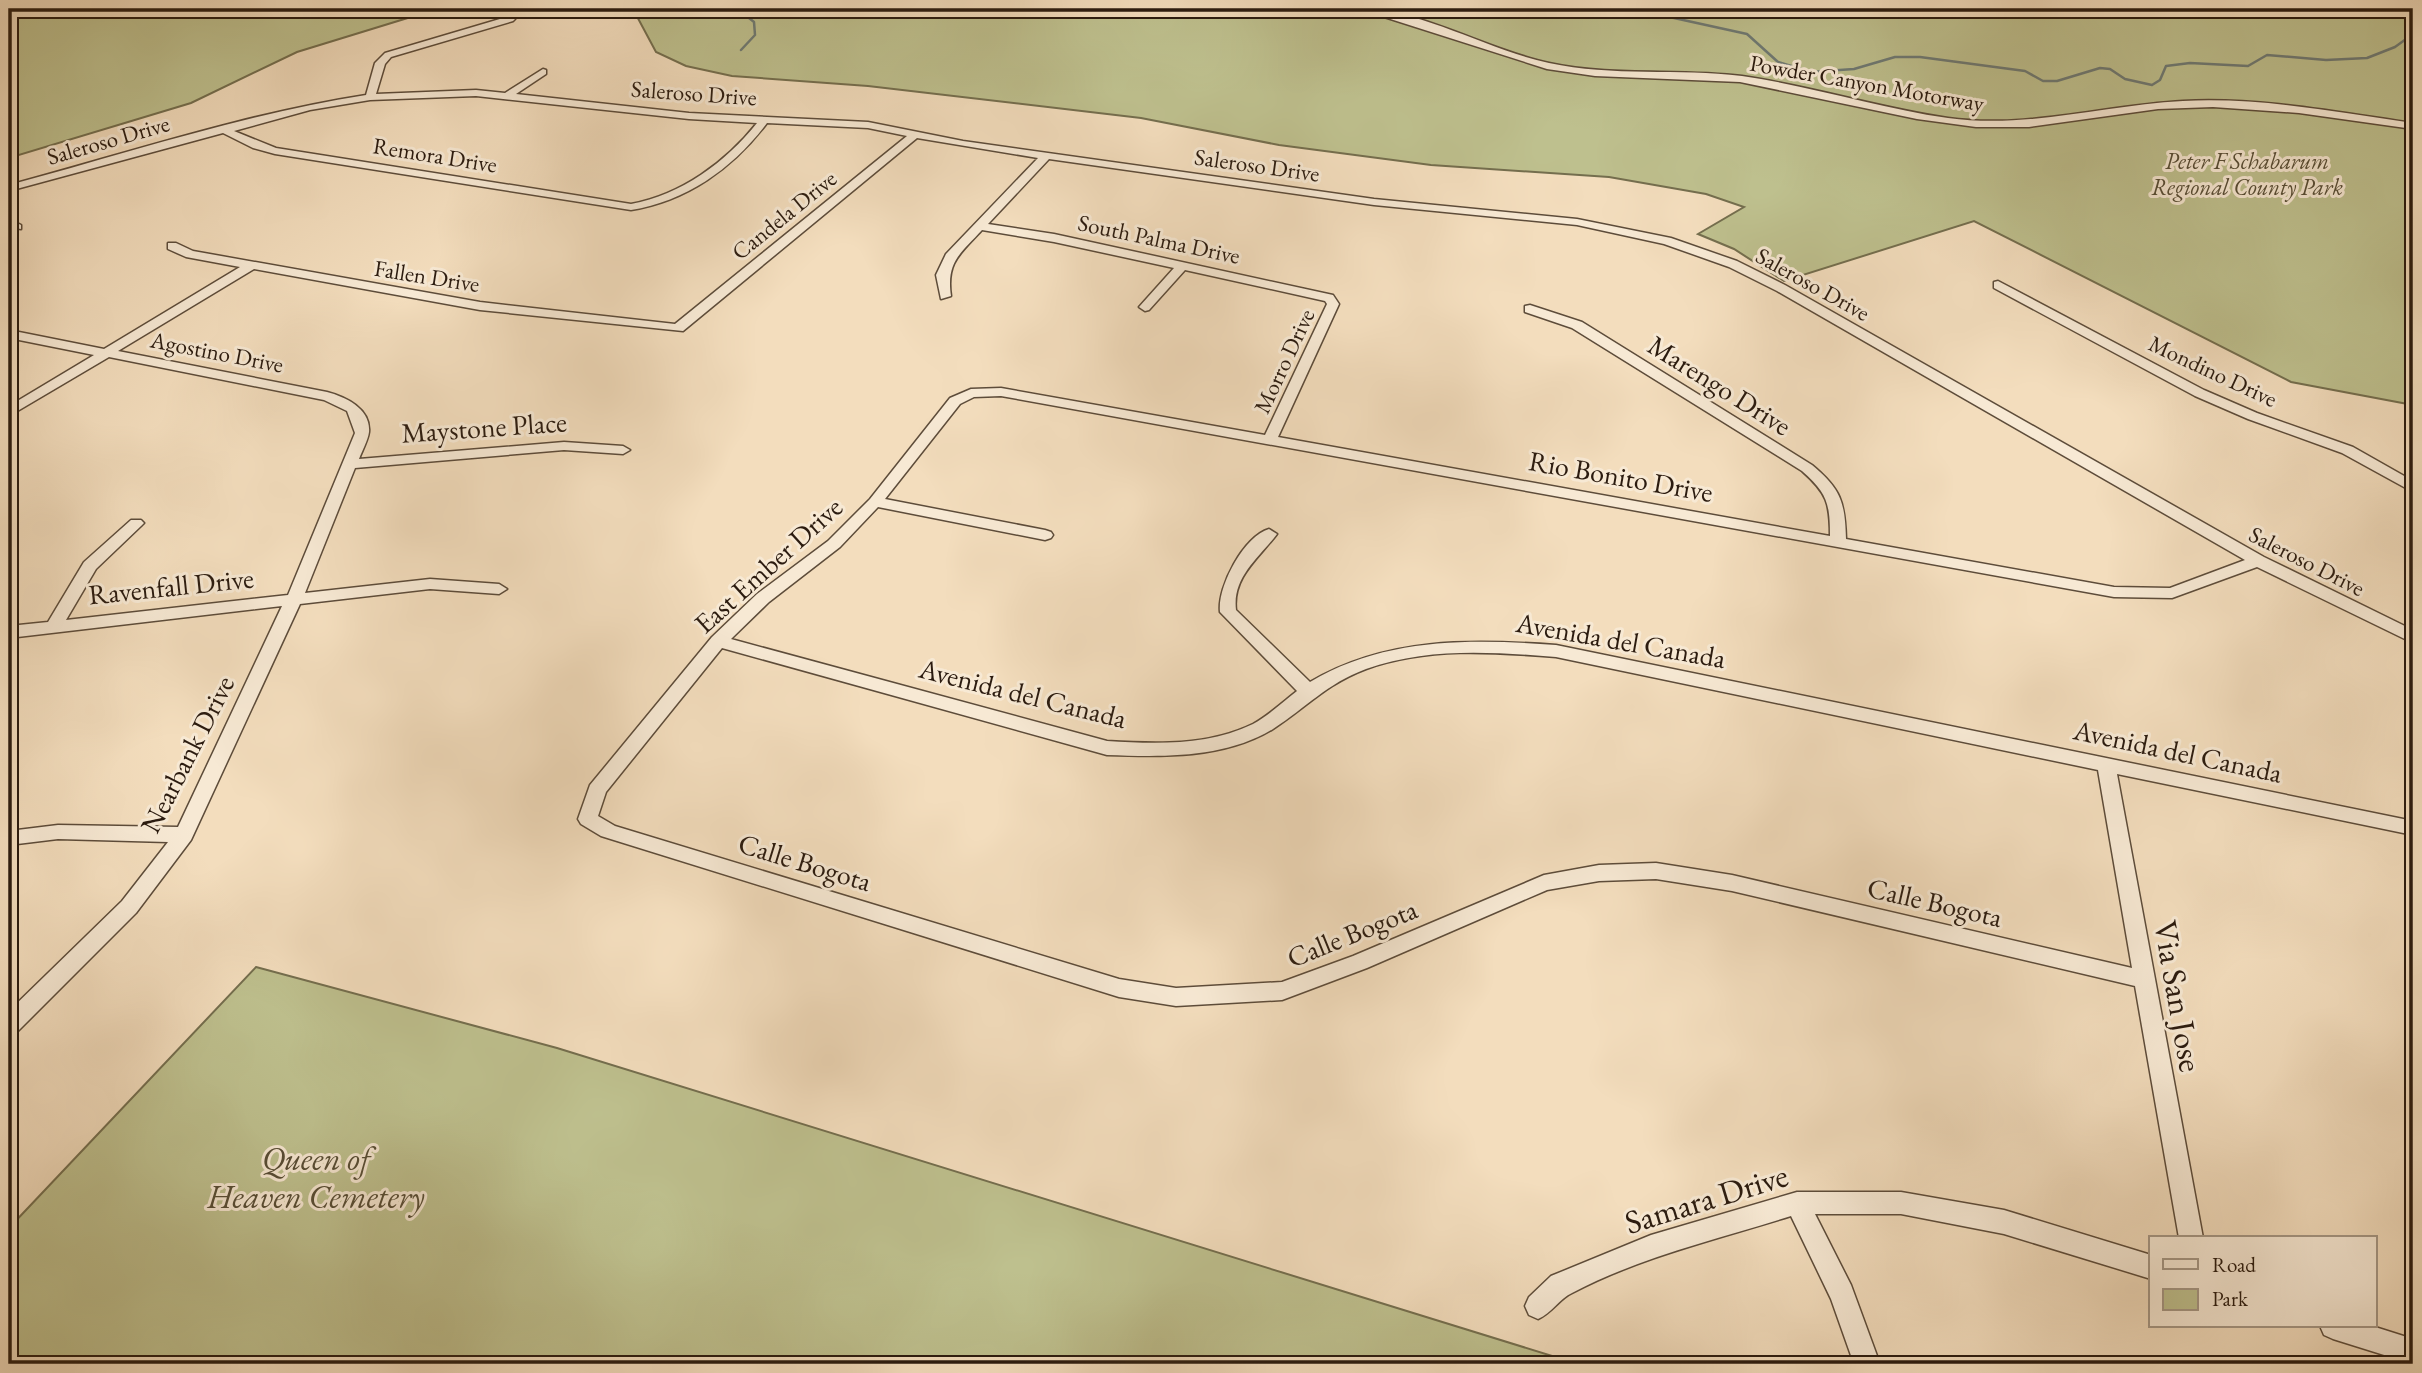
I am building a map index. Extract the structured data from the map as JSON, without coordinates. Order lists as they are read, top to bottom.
{
  "streets": {
    "street": [
      "Powder Canyon Motorway",
      "Saleroso Drive",
      "Remora Drive",
      "Candela Drive",
      "South Palma Drive",
      "Fallen Drive",
      "Agostino Drive",
      "Morro Drive",
      "Mondino Drive",
      "Marengo Drive",
      "Maystone Place",
      "Rio Bonito Drive",
      "East Ember Drive",
      "Ravenfall Drive",
      "Avenida del Canada",
      "Nearbank Drive",
      "Calle Bogota",
      "Via San Jose",
      "Samara Drive"
    ]
  },
  "crossings": [
    ["Saleroso Drive", "Remora Drive"],
    ["Saleroso Drive", "Candela Drive"],
    ["Saleroso Drive", "Rio Bonito Drive"],
    ["Candela Drive", "Fallen Drive"],
    ["South Palma Drive", "Morro Drive"],
    ["Agostino Drive", "Maystone Place"],
    ["Agostino Drive", "Nearbank Drive"],
    ["Morro Drive", "Rio Bonito Drive"],
    ["Marengo Drive", "Rio Bonito Drive"],
    ["Maystone Place", "Nearbank Drive"],
    ["Rio Bonito Drive", "East Ember Drive"],
    ["East Ember Drive", "Avenida del Canada"],
    ["East Ember Drive", "Calle Bogota"],
    ["Ravenfall Drive", "Nearbank Drive"],
    ["Avenida del Canada", "Via San Jose"],
    ["Calle Bogota", "Via San Jose"]
  ],
  "parks": ["Peter F Schabarum Regional County Park", "Queen of Heaven Cemetery"],
  "legend": ["Road", "Park"]
}
